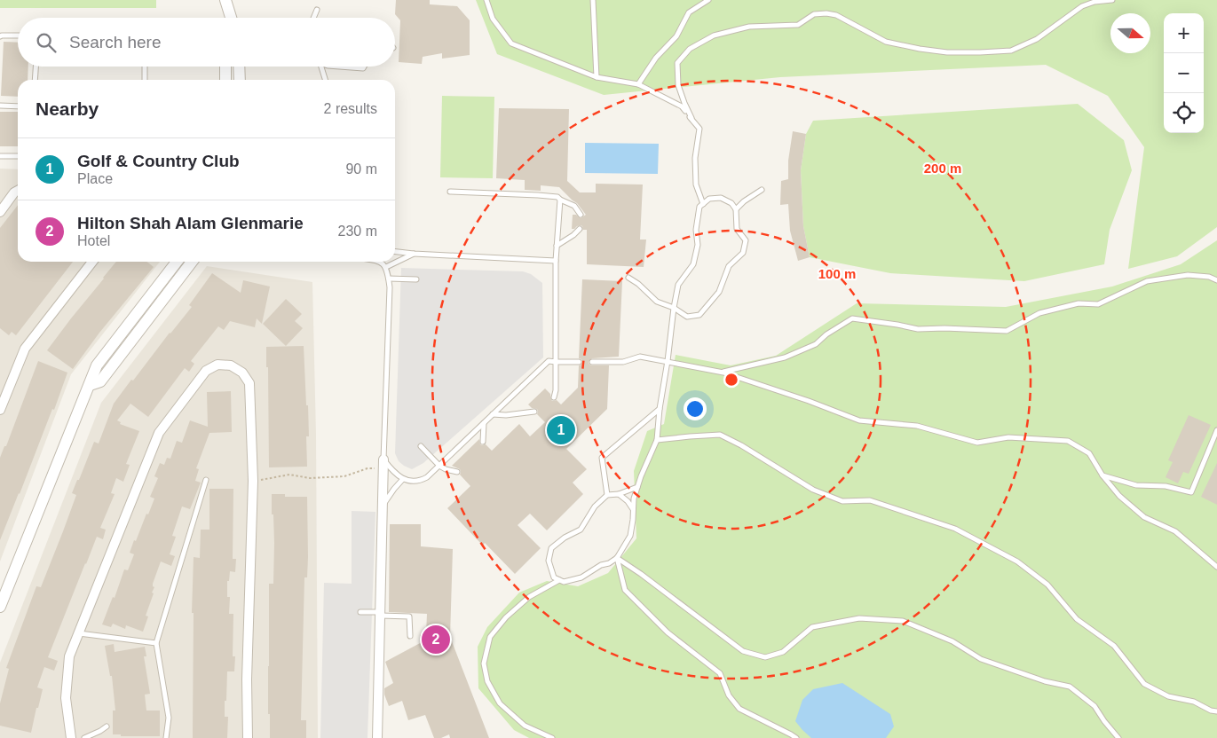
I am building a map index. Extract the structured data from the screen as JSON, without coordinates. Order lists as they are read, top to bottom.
{
  "north": "right",
  "page": {
    "map_buttons": ["+", "−"],
    "search": "Search here",
    "heading": ["Nearby", "2 results"],
    "list": [
      {
        "mark": "1",
        "name": "Golf & Country Club",
        "note": "Place",
        "value": "90 m"
      },
      {
        "mark": "2",
        "name": "Hilton Shah Alam Glenmarie",
        "note": "Hotel",
        "value": "230 m"
      }
    ],
    "pins": ["1", "2"]
  },
  "rings": ["200 m", "100 m"]
}
